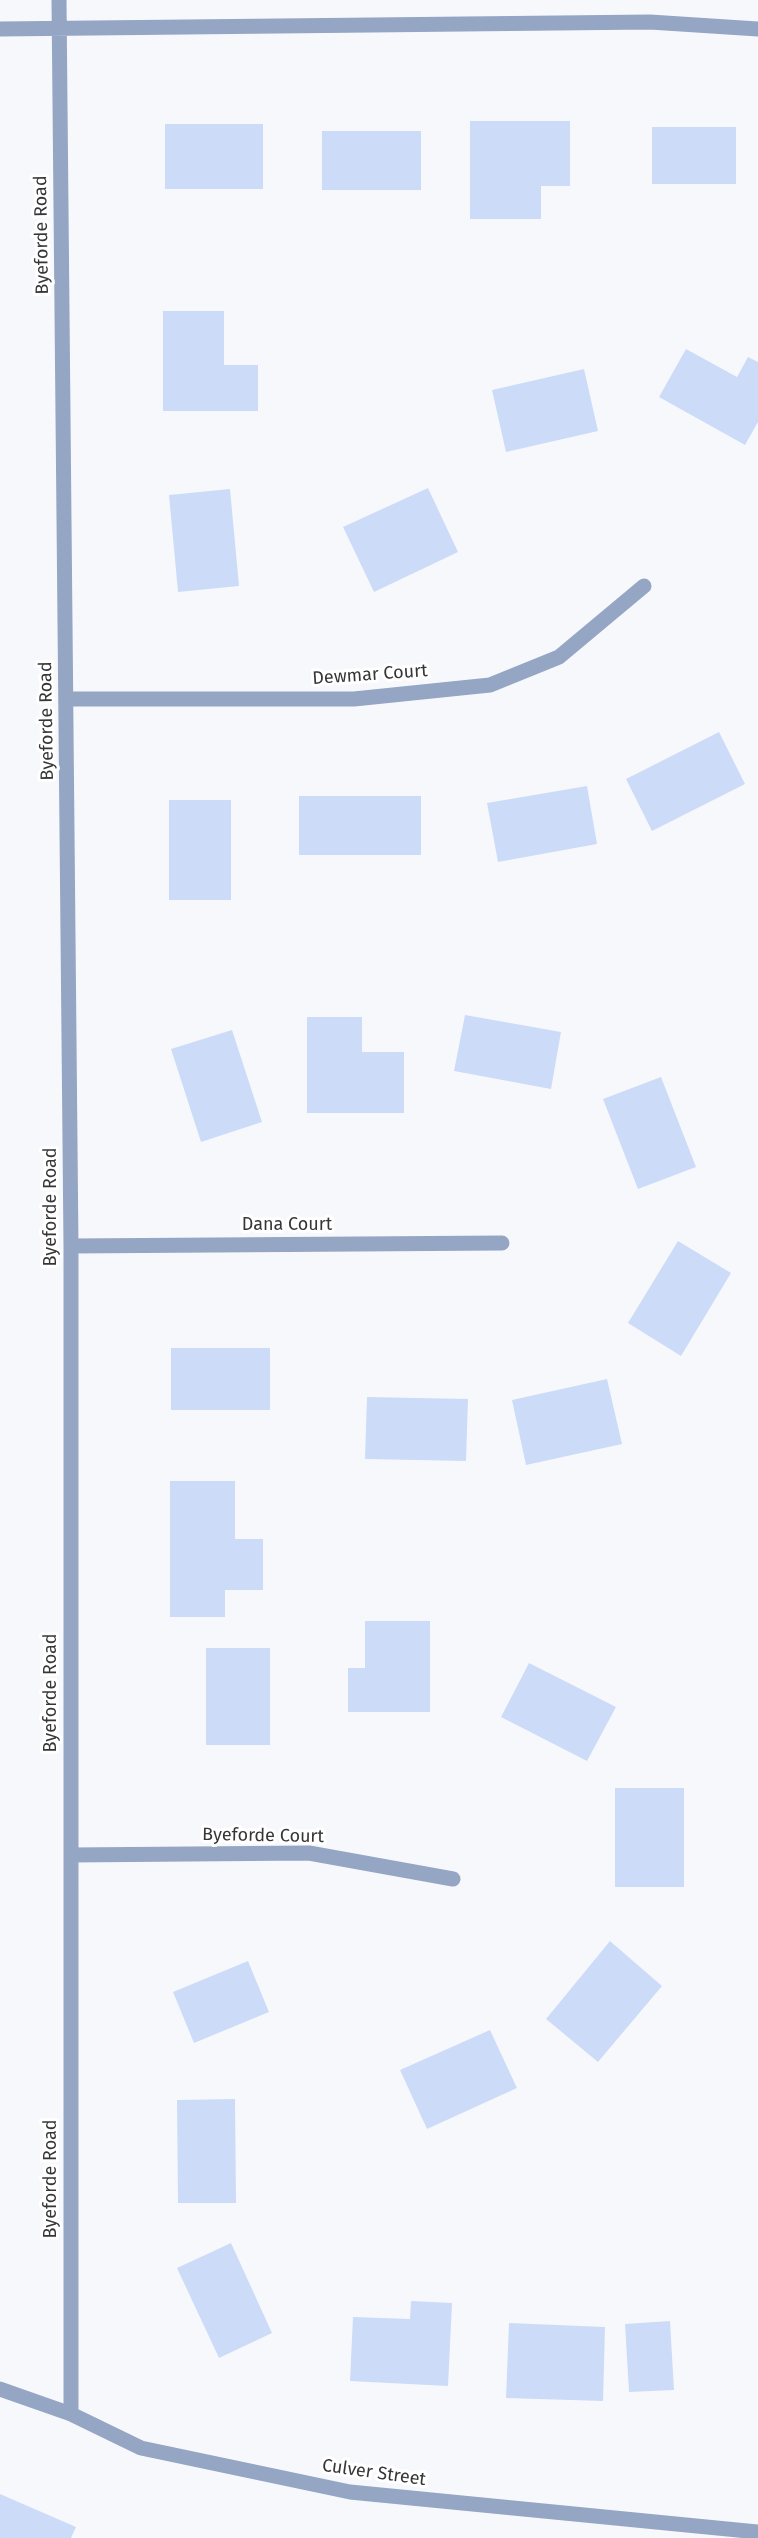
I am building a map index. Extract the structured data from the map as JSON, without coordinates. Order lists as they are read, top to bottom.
{
  "streets": {
    "street": [
      "Byeforde Road",
      "Dewmar Court",
      "Dana Court",
      "Byeforde Court",
      "Culver Street"
    ]
  },
  "crossings": [
    ["Byeforde Road", "Dewmar Court"],
    ["Byeforde Road", "Dana Court"],
    ["Byeforde Road", "Byeforde Court"],
    ["Byeforde Road", "Culver Street"]
  ]
}
